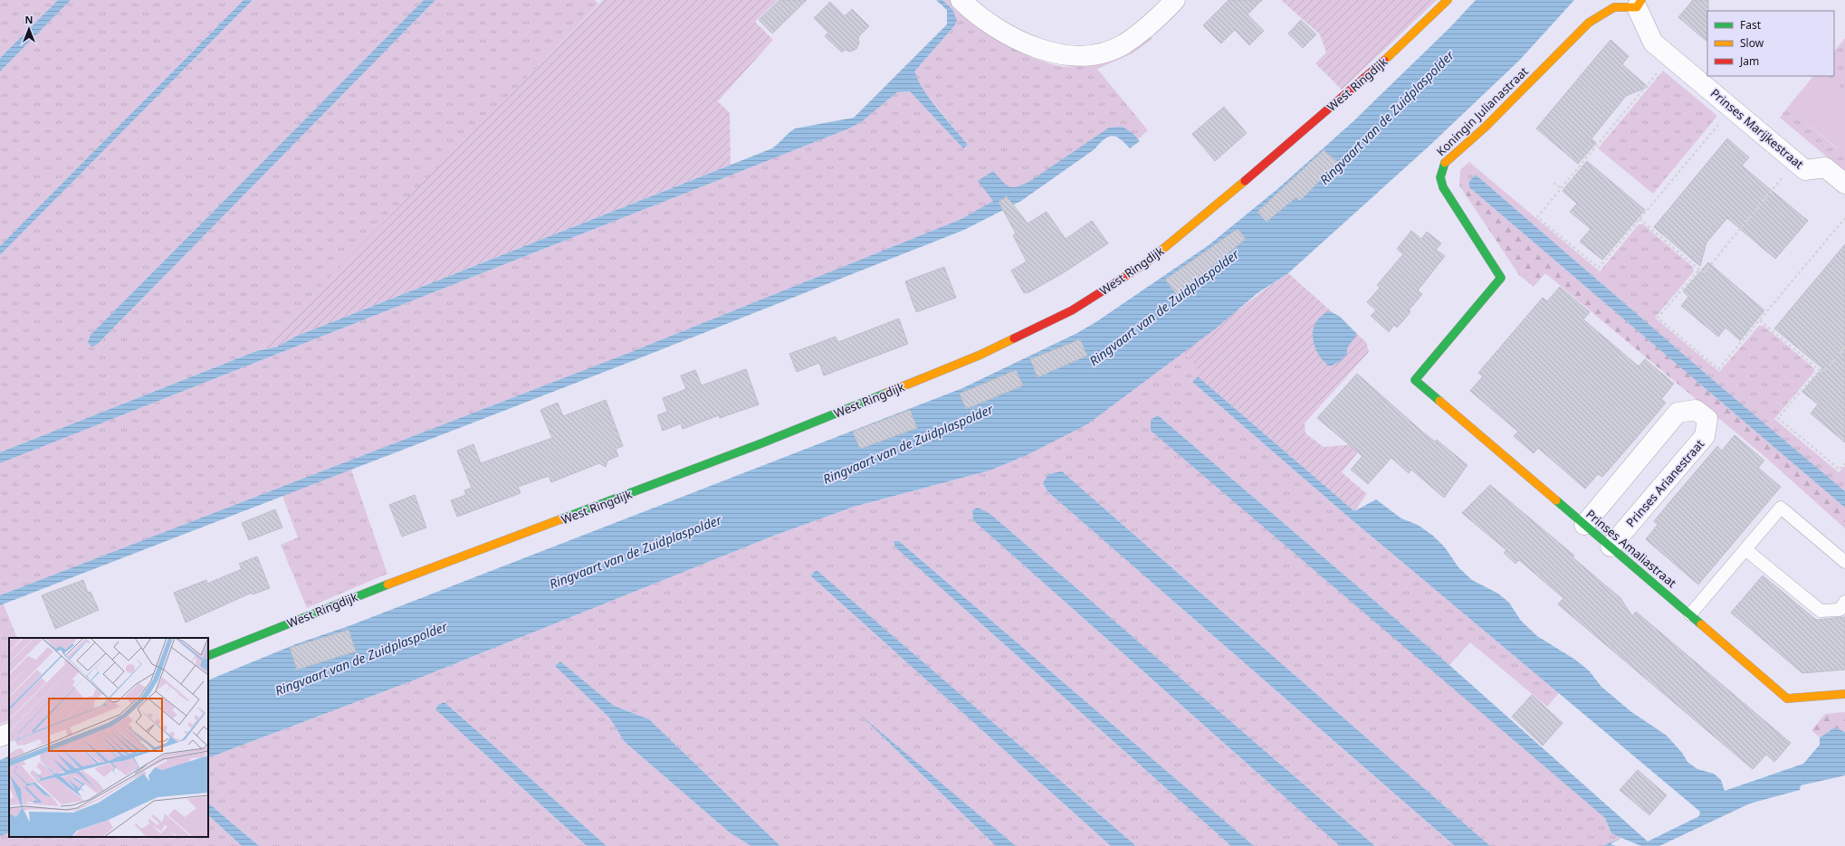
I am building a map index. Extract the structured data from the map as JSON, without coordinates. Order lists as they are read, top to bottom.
{
  "streets": {
    "street": [
      "West Ringdijk",
      "Koningin Julianastraat",
      "Prinses Marijkestraat",
      "Prinses Arianestraat",
      "Prinses Amaliastraat"
    ]
  },
  "crossings": [
    ["Koningin Julianastraat", "Prinses Marijkestraat"],
    ["Koningin Julianastraat", "Prinses Amaliastraat"],
    ["Prinses Arianestraat", "Prinses Amaliastraat"]
  ],
  "water": ["Ringvaart van de Zuidplaspolder"],
  "legend": ["Fast", "Slow", "Jam"],
  "north": "top"
}
